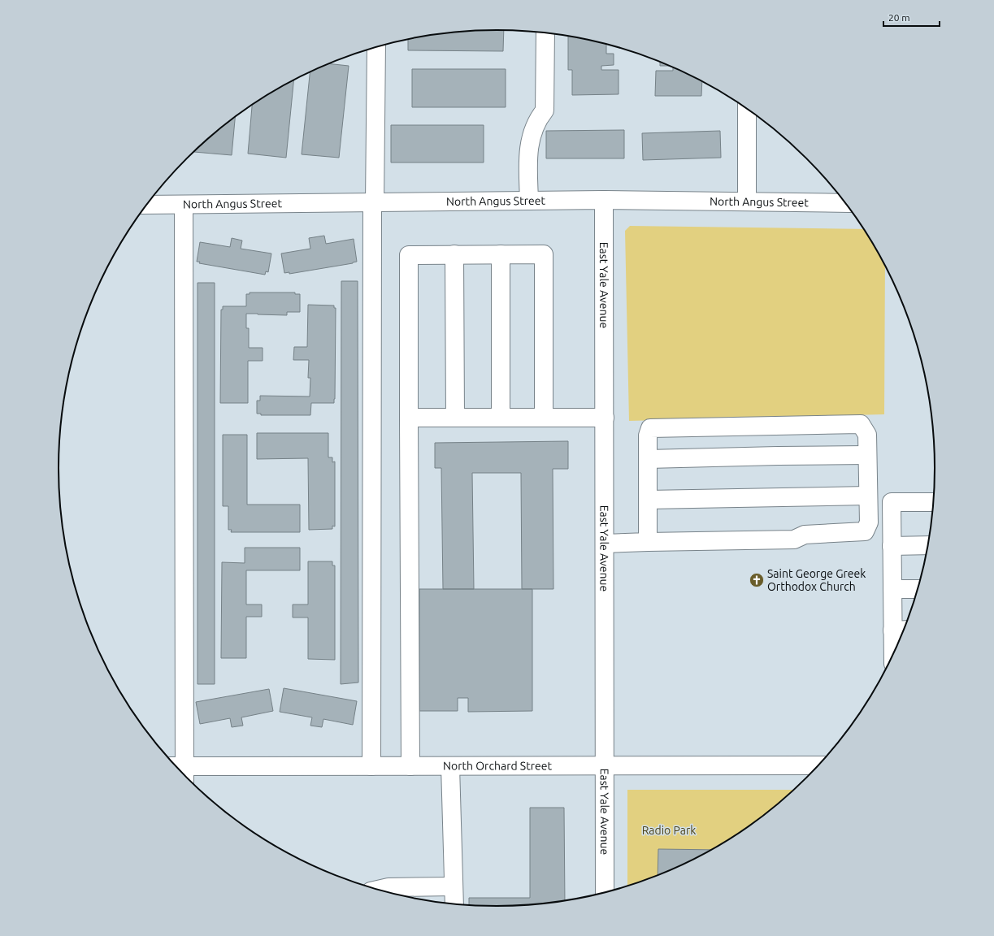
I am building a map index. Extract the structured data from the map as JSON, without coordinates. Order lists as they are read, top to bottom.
{
  "streets": {
    "street": ["North Angus Street", "East Yale Avenue", "North Orchard Street"]
  },
  "crossings": [
    ["North Angus Street", "East Yale Avenue"],
    ["East Yale Avenue", "North Orchard Street"]
  ],
  "parks": ["Radio Park"],
  "places": {
    "church": ["Saint George Greek Orthodox Church"]
  },
  "scale_bar": "20 m"
}
